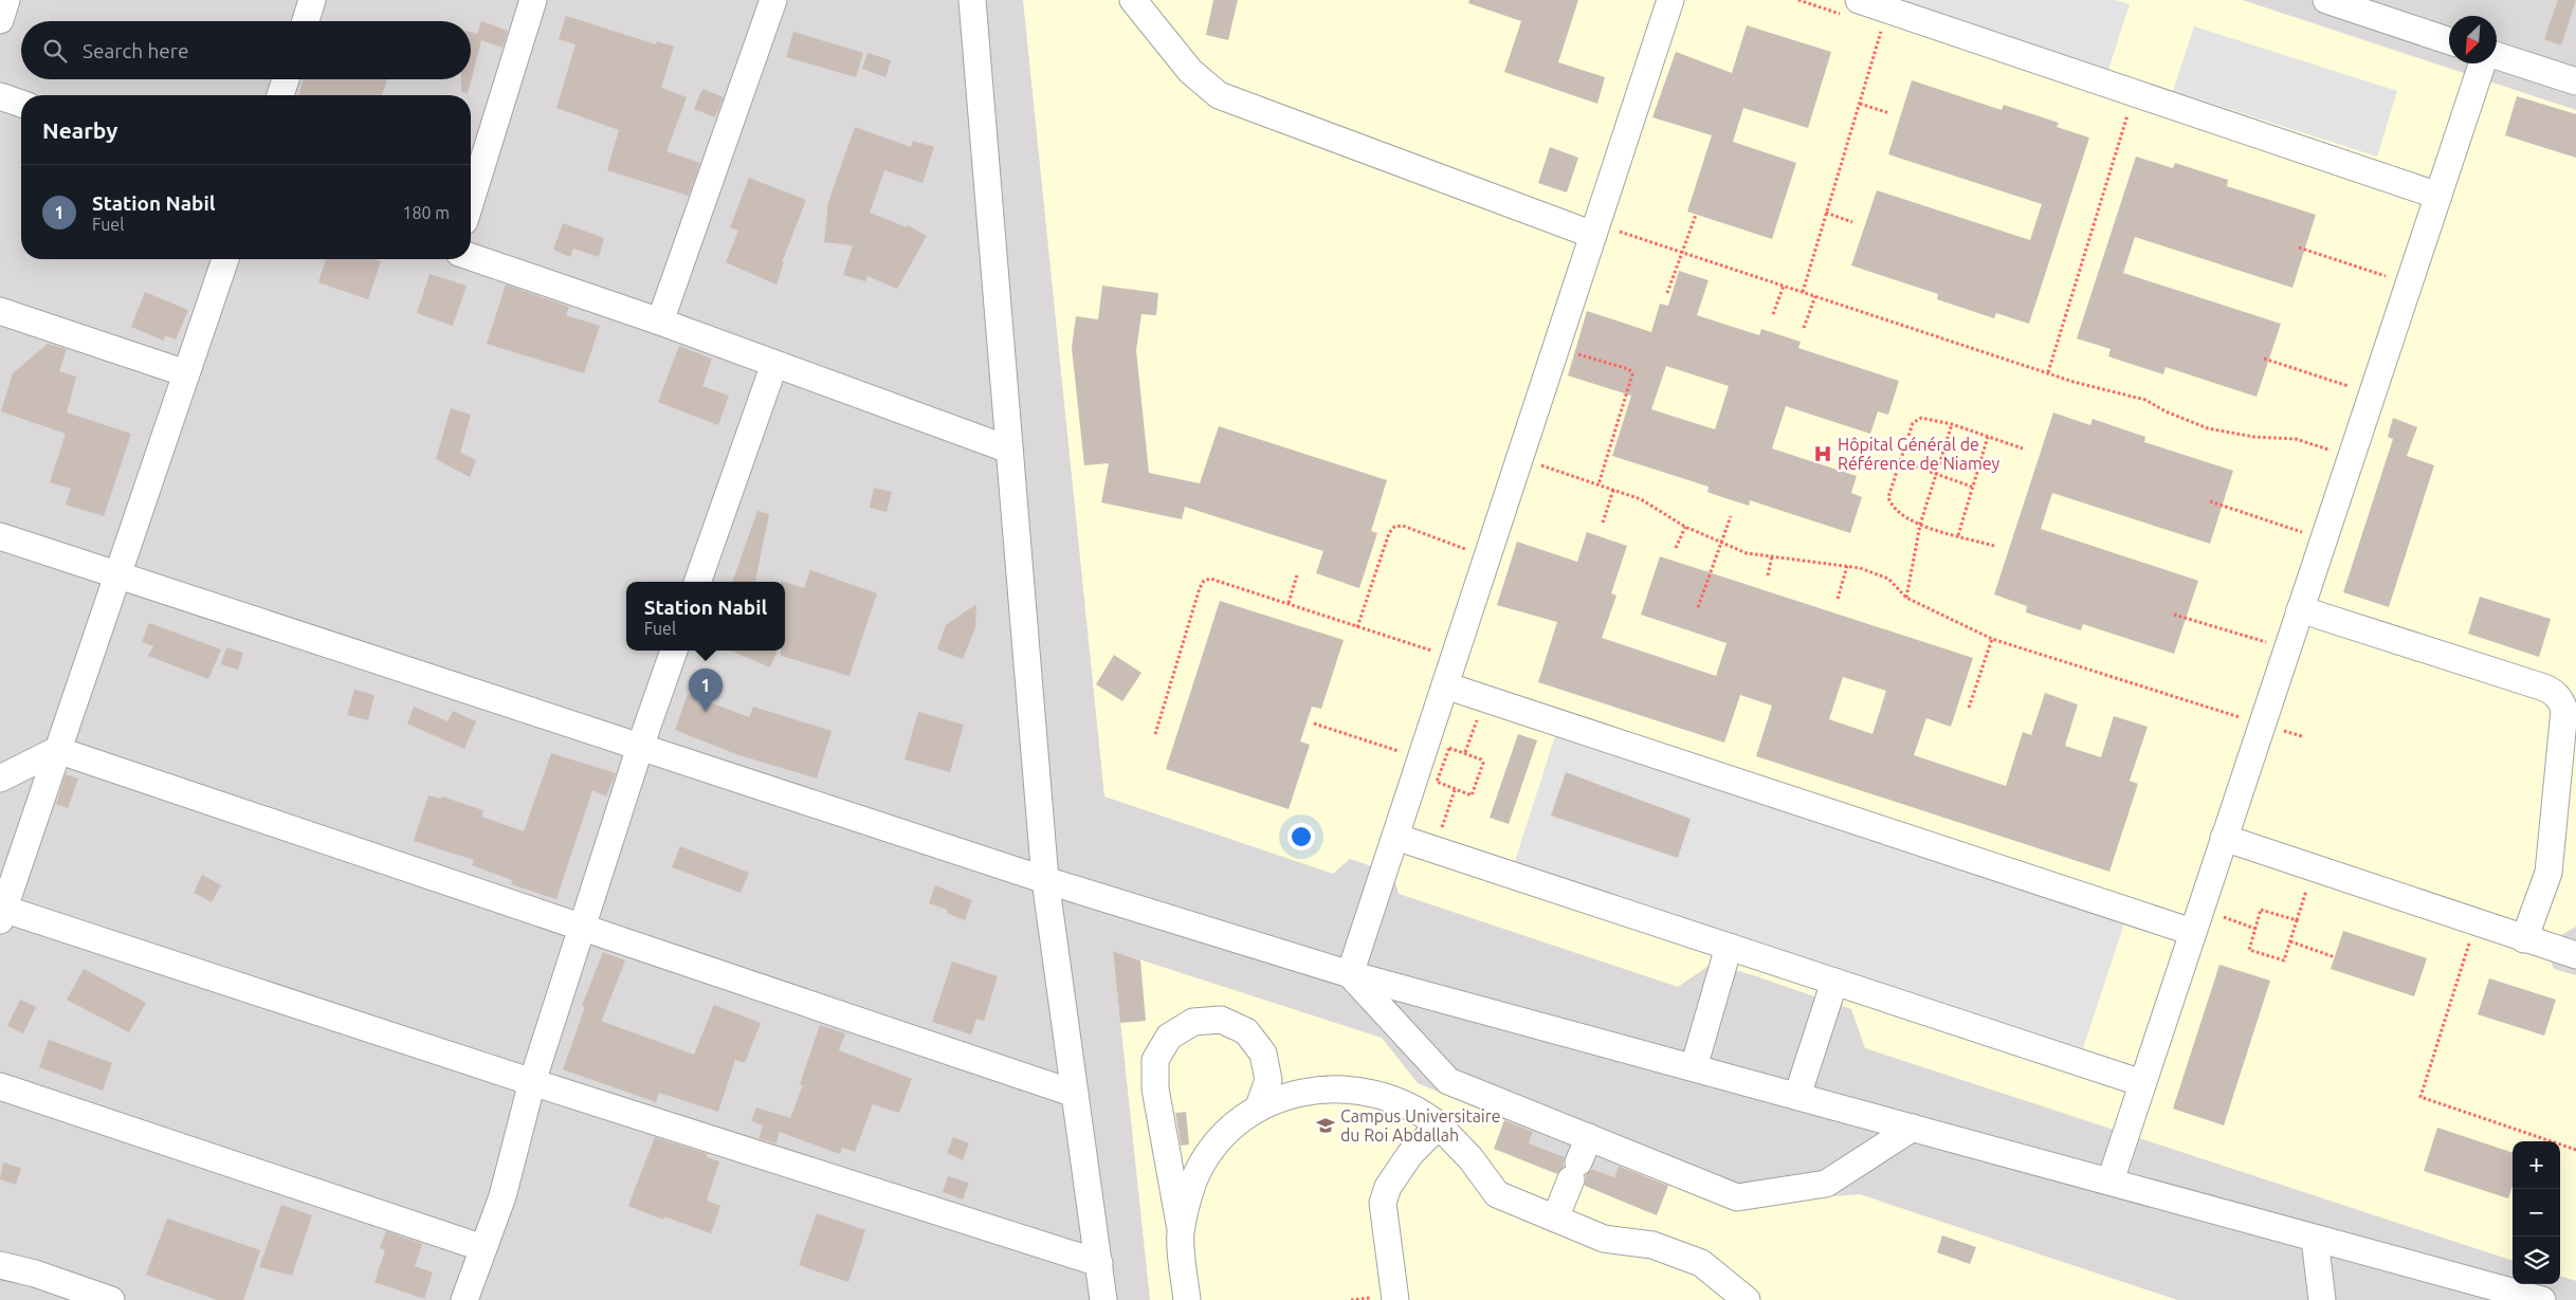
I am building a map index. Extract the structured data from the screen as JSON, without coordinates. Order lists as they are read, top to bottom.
{
  "places": {
    "hospital": ["Hôpital Général de Référence de Niamey"],
    "school or university": ["Campus Universitaire du Roi Abdallah"]
  },
  "north": "bottom left",
  "page": {
    "search": "Search here",
    "heading": "Nearby",
    "list": [
      {
        "mark": "1",
        "name": "Station Nabil",
        "note": "Fuel",
        "value": "180 m"
      }
    ],
    "popup": ["Station Nabil", "Fuel"],
    "pins": "1",
    "map_buttons": ["+", "−"]
  }
}
